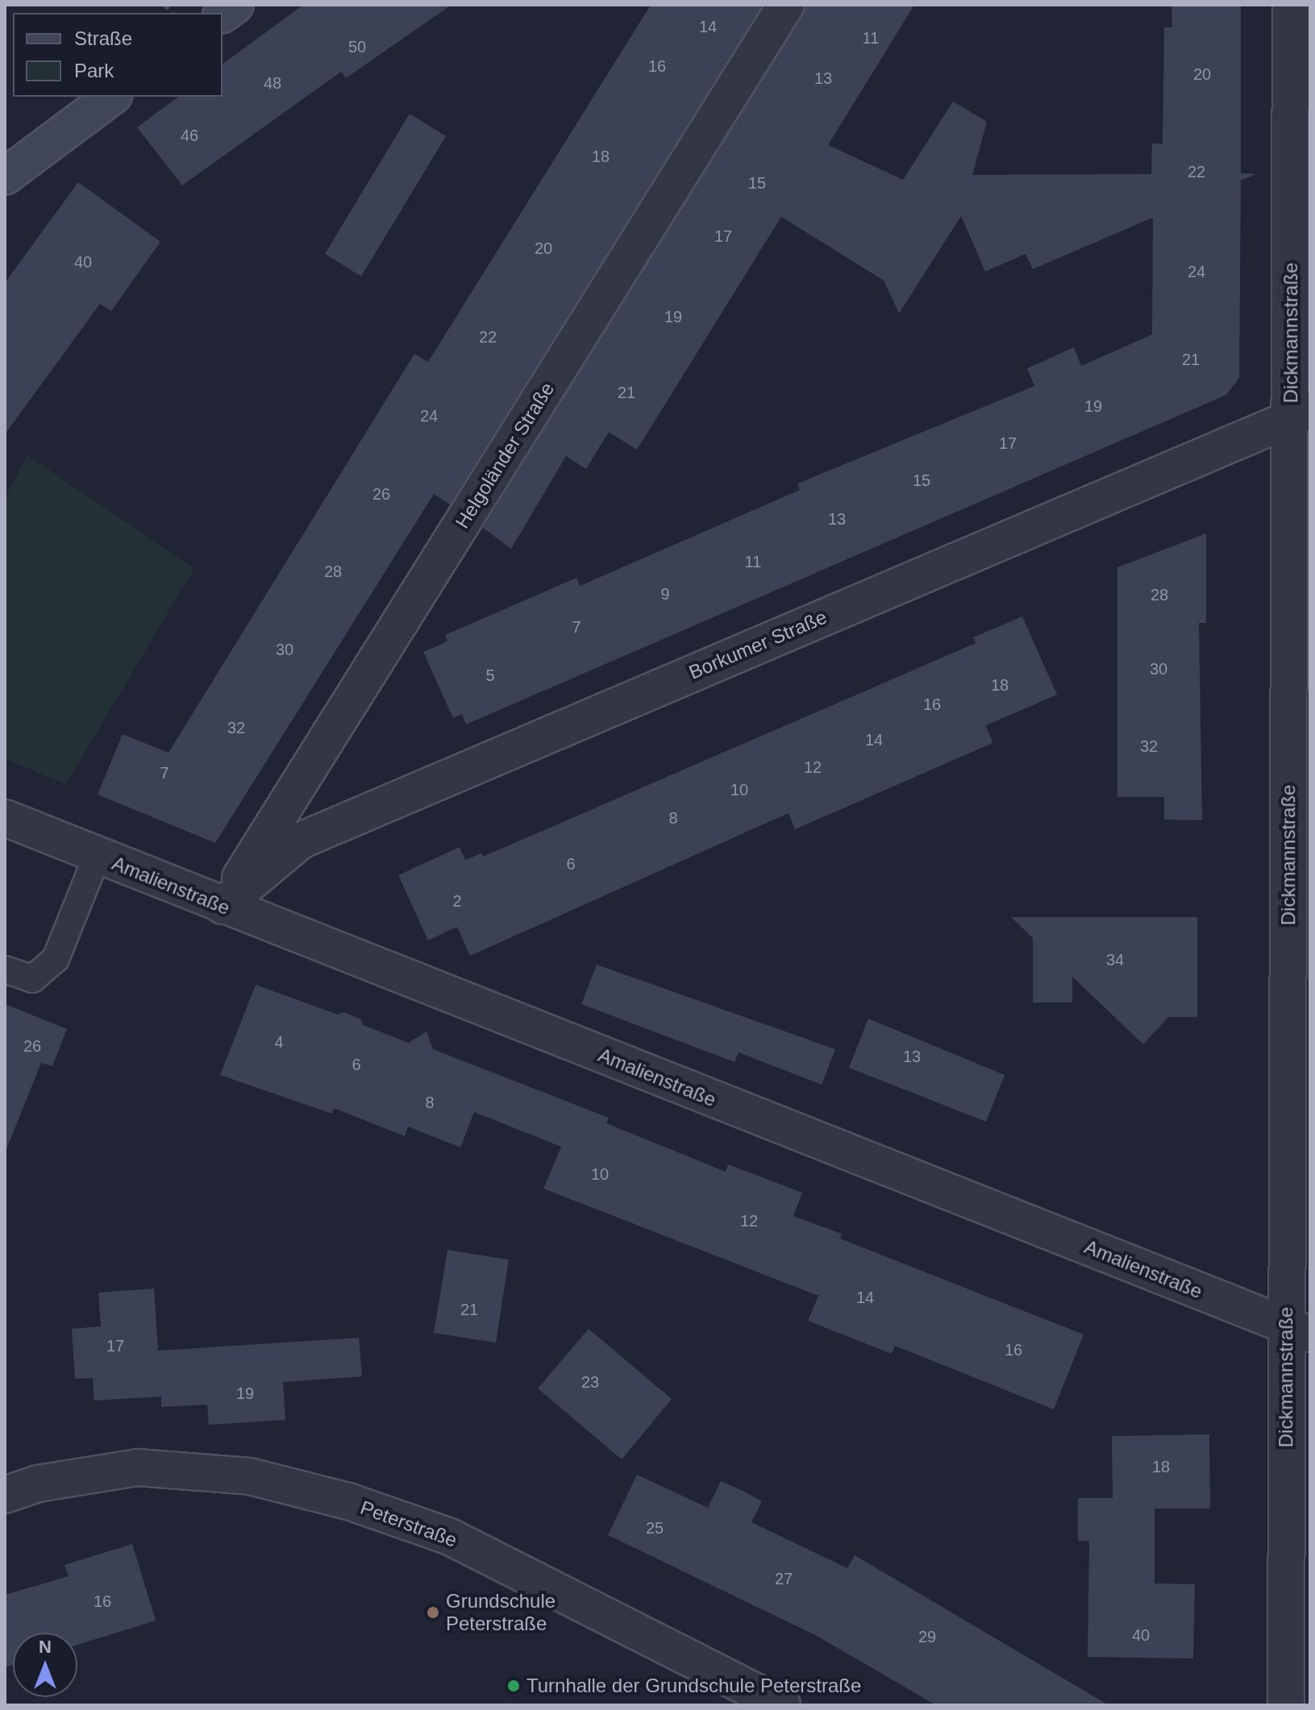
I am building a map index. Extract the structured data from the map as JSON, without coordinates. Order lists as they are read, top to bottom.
{
  "streets": {
    "street": [
      "Dickmannstraße",
      "Helgoländer Straße",
      "Borkumer Straße",
      "Amalienstraße",
      "Peterstraße"
    ]
  },
  "crossings": [
    ["Dickmannstraße", "Borkumer Straße"],
    ["Dickmannstraße", "Amalienstraße"],
    ["Helgoländer Straße", "Borkumer Straße"],
    ["Helgoländer Straße", "Amalienstraße"],
    ["Borkumer Straße", "Amalienstraße"]
  ],
  "places": ["Grundschule Peterstraße", "Turnhalle der Grundschule Peterstraße"],
  "house_numbers": [
    "14",
    "11",
    "50",
    "16",
    "20",
    "13",
    "48",
    "46",
    "18",
    "22",
    "15",
    "17",
    "20",
    "40",
    "24",
    "19",
    "22",
    "21",
    "21",
    "19",
    "24",
    "17",
    "15",
    "26",
    "13",
    "11",
    "28",
    "9",
    "28",
    "7",
    "30",
    "30",
    "5",
    "18",
    "16",
    "32",
    "14",
    "32",
    "12",
    "7",
    "10",
    "8",
    "6",
    "2",
    "34",
    "4",
    "26",
    "13",
    "6",
    "8",
    "10",
    "12",
    "14",
    "21",
    "17",
    "16",
    "23",
    "19",
    "18",
    "25",
    "27",
    "16",
    "40",
    "29"
  ],
  "legend": ["Straße", "Park"],
  "north": "top"
}
